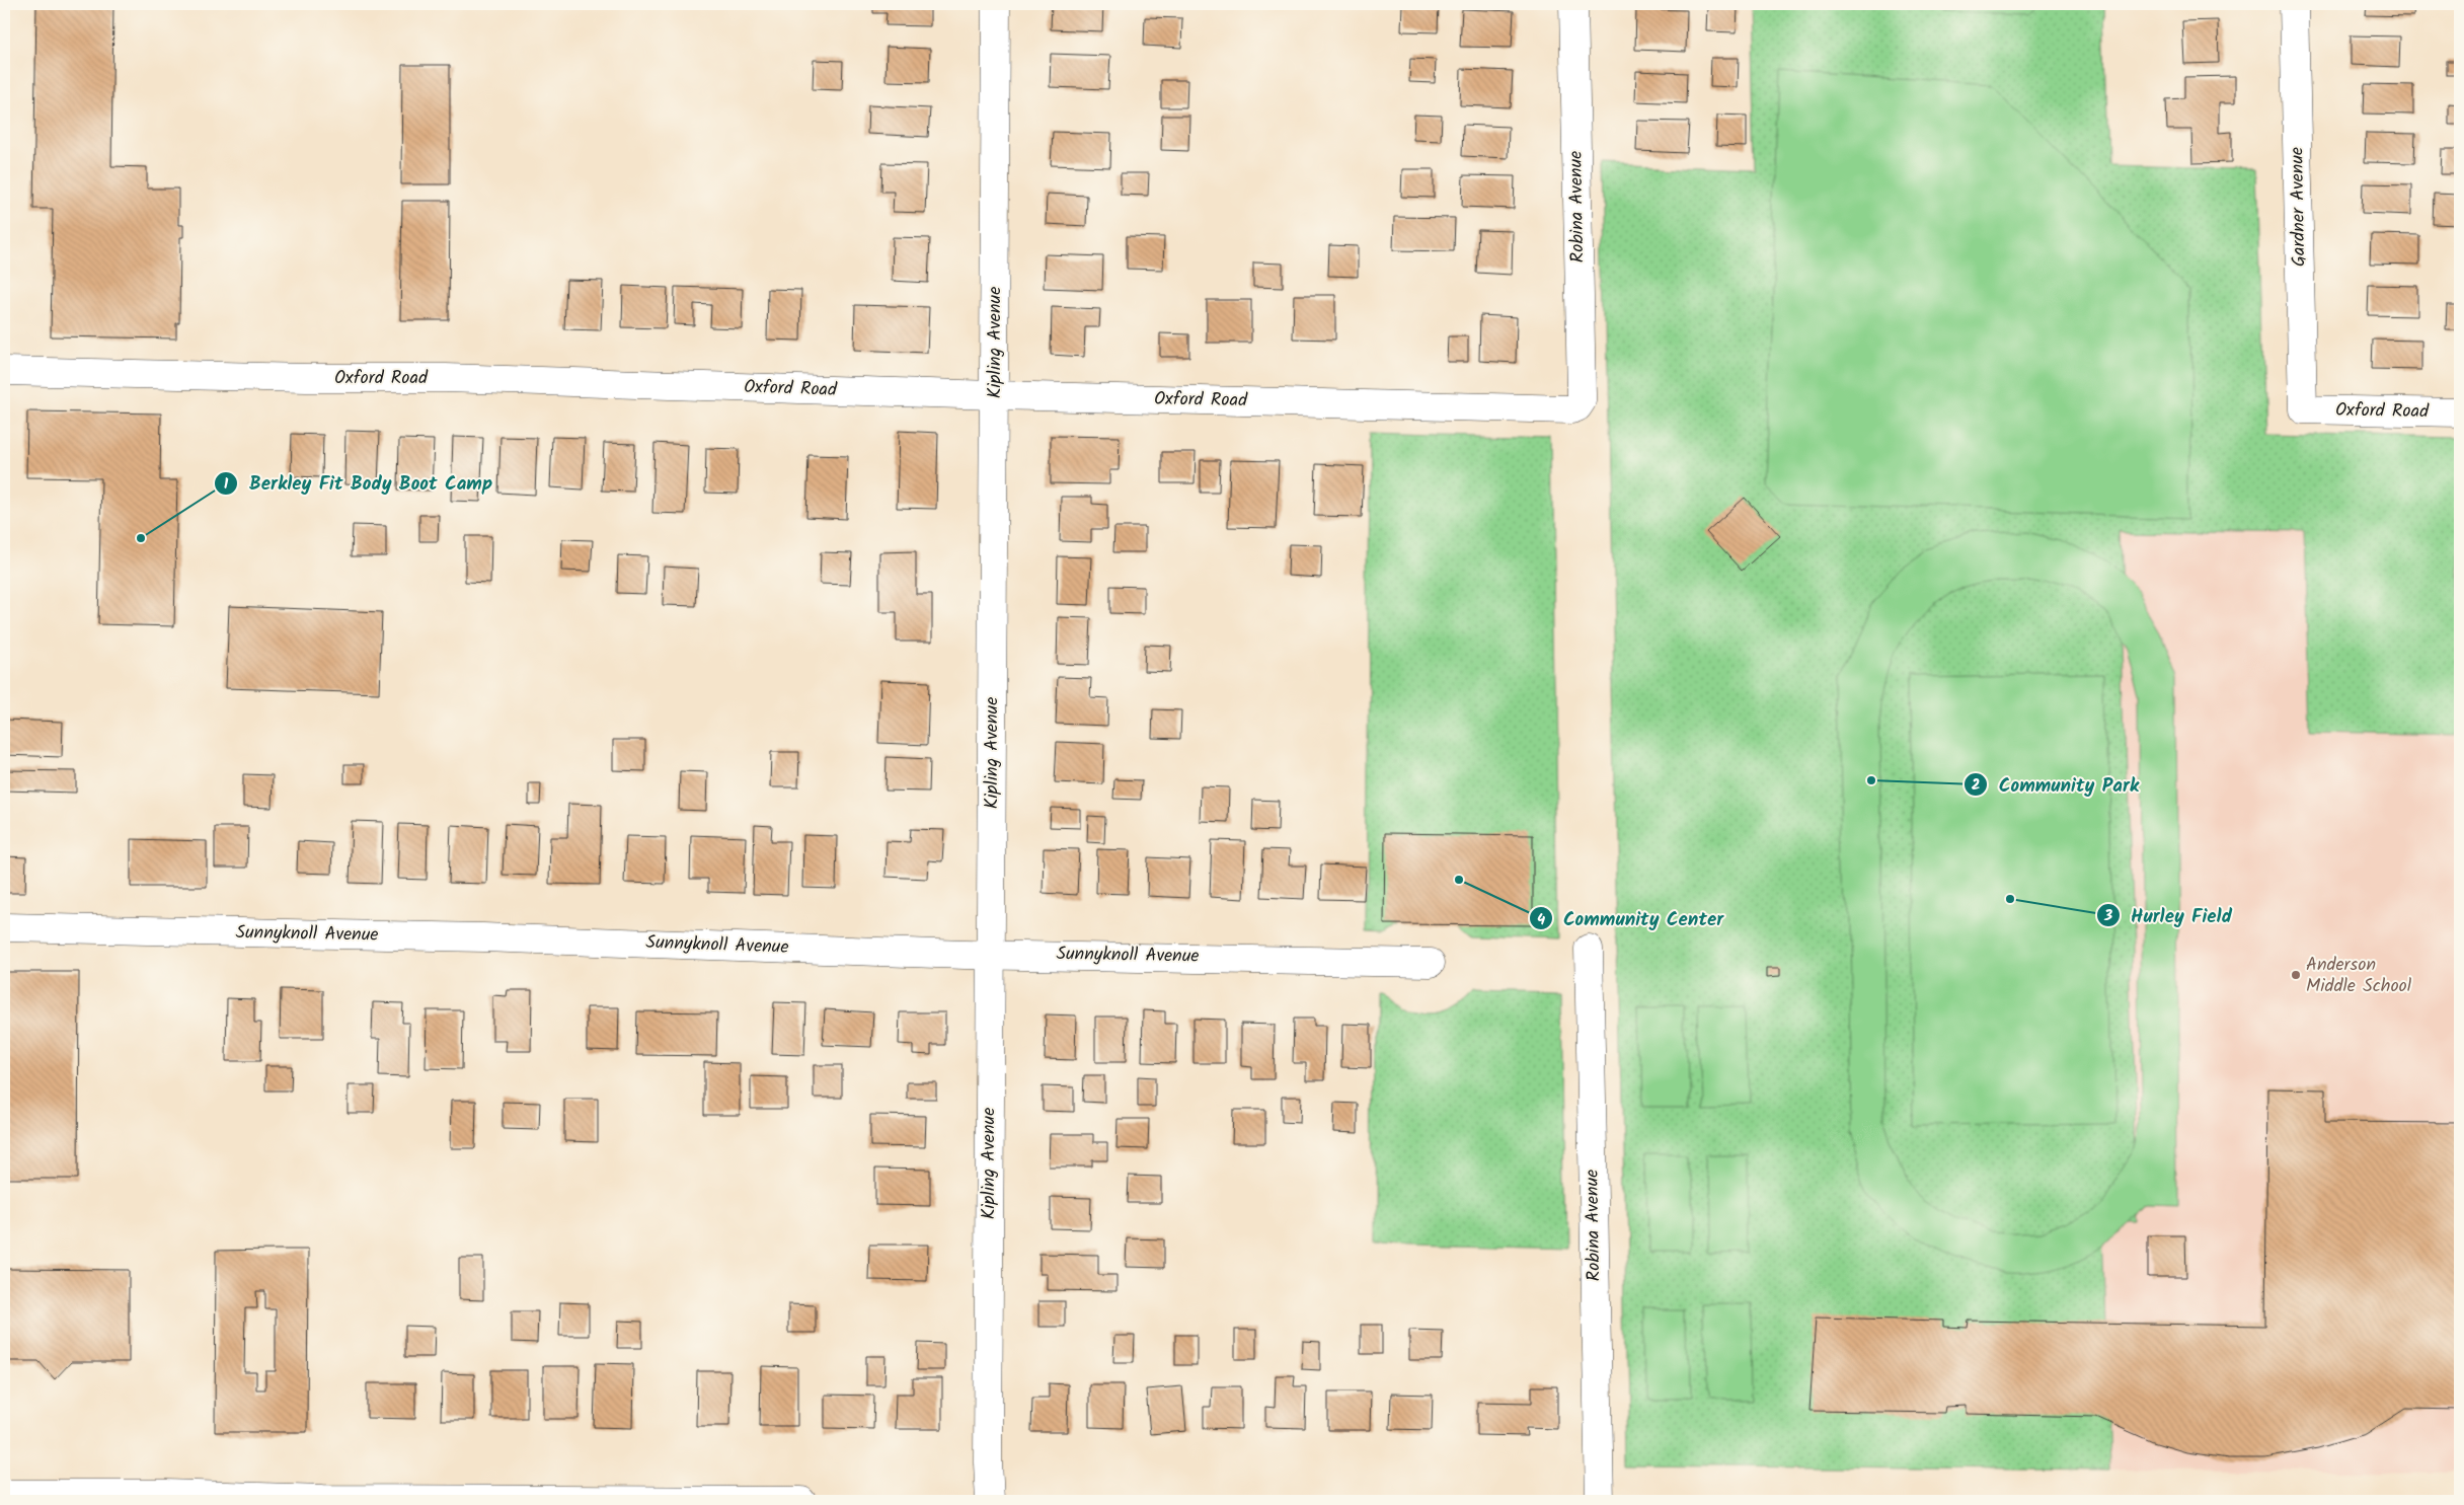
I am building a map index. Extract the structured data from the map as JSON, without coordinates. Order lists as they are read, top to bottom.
{
  "streets": {
    "street": [
      "Robina Avenue",
      "Gardner Avenue",
      "Kipling Avenue",
      "Oxford Road",
      "Sunnyknoll Avenue"
    ]
  },
  "crossings": [
    ["Robina Avenue", "Oxford Road"],
    ["Gardner Avenue", "Oxford Road"],
    ["Kipling Avenue", "Oxford Road"],
    ["Kipling Avenue", "Sunnyknoll Avenue"]
  ],
  "places": [
    "Berkley Fit Body Boot Camp",
    "Community Park",
    "Community Center",
    "Hurley Field",
    "Anderson Middle School"
  ]
}
